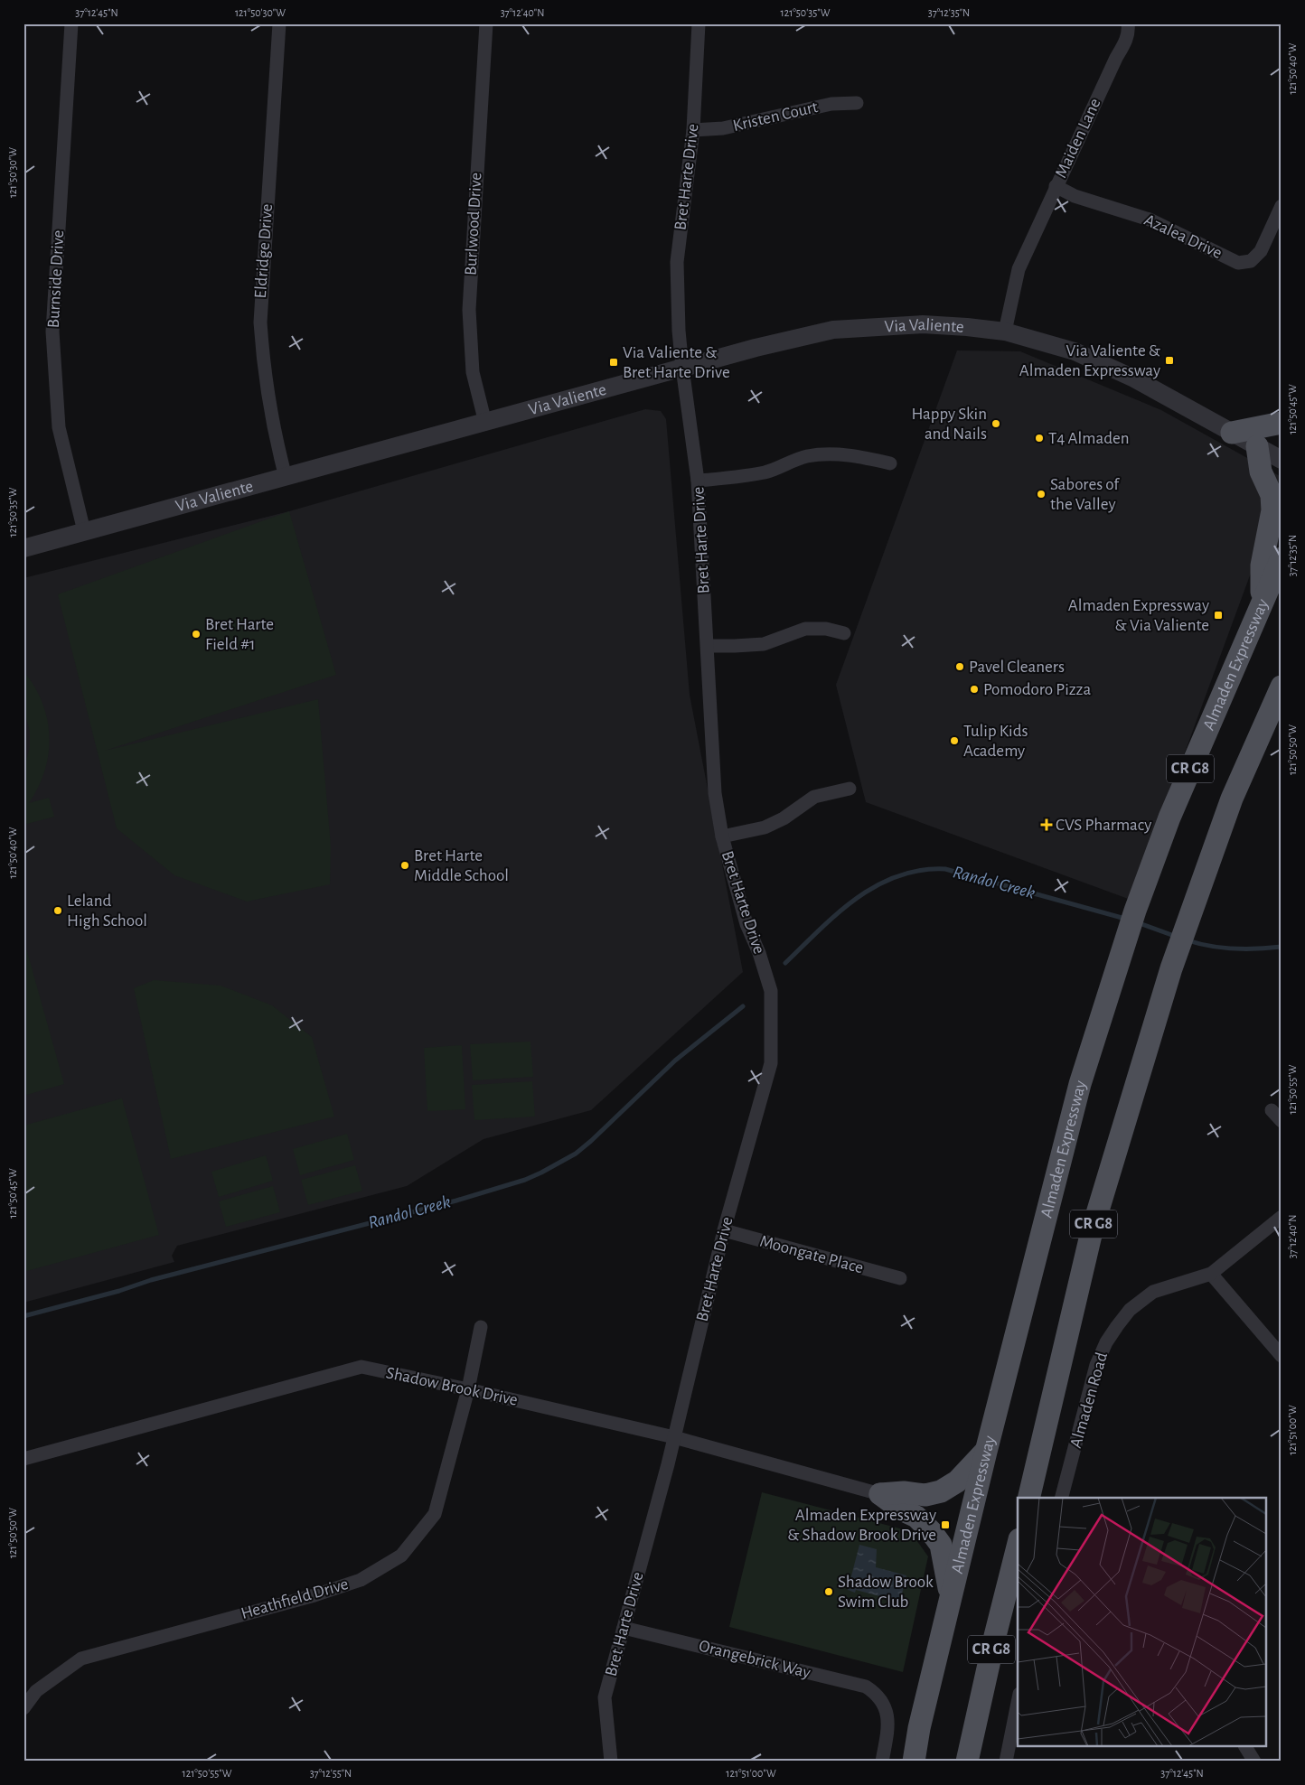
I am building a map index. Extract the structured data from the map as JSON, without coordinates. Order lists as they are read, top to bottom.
{
  "streets": {
    "main road": ["Almaden Expressway", "CR G8"],
    "street": [
      "Kristen Court",
      "Maiden Lane",
      "Bret Harte Drive",
      "Burlwood Drive",
      "Azalea Drive",
      "Eldridge Drive",
      "Burnside Drive",
      "Via Valiente",
      "Moongate Place",
      "Shadow Brook Drive",
      "Almaden Road",
      "Heathfield Drive",
      "Orangebrick Way"
    ]
  },
  "crossings": [
    ["Kristen Court", "Bret Harte Drive"],
    ["Maiden Lane", "Azalea Drive"],
    ["Maiden Lane", "Via Valiente"],
    ["Bret Harte Drive", "Via Valiente"],
    ["Bret Harte Drive", "Moongate Place"],
    ["Bret Harte Drive", "Shadow Brook Drive"],
    ["Bret Harte Drive", "Orangebrick Way"],
    ["Burlwood Drive", "Via Valiente"],
    ["Eldridge Drive", "Via Valiente"],
    ["Burnside Drive", "Via Valiente"],
    ["Shadow Brook Drive", "Heathfield Drive"]
  ],
  "water": ["Randol Creek"],
  "places": {
    "transit": [
      "Via Valiente & Almaden Expressway",
      "Via Valiente & Bret Harte Drive",
      "Almaden Expressway & Via Valiente",
      "Almaden Expressway & Shadow Brook Drive"
    ],
    "other": [
      "Happy Skin and Nails",
      "T4 Almaden",
      "Sabores of the Valley",
      "Bret Harte Field #1",
      "Pavel Cleaners",
      "Pomodoro Pizza",
      "Tulip Kids Academy",
      "Bret Harte Middle School",
      "Leland High School",
      "Shadow Brook Swim Club"
    ],
    "health": ["CVS Pharmacy"]
  },
  "coordinates": [
    "37°12'45\"N",
    "121°50'30\"W",
    "37°12'40\"N",
    "121°50'35\"W",
    "37°12'35\"N",
    "121°50'40\"W",
    "121°50'45\"W",
    "121°50'50\"W",
    "121°50'55\"W",
    "121°51'00\"W",
    "37°12'55\"N"
  ]
}
